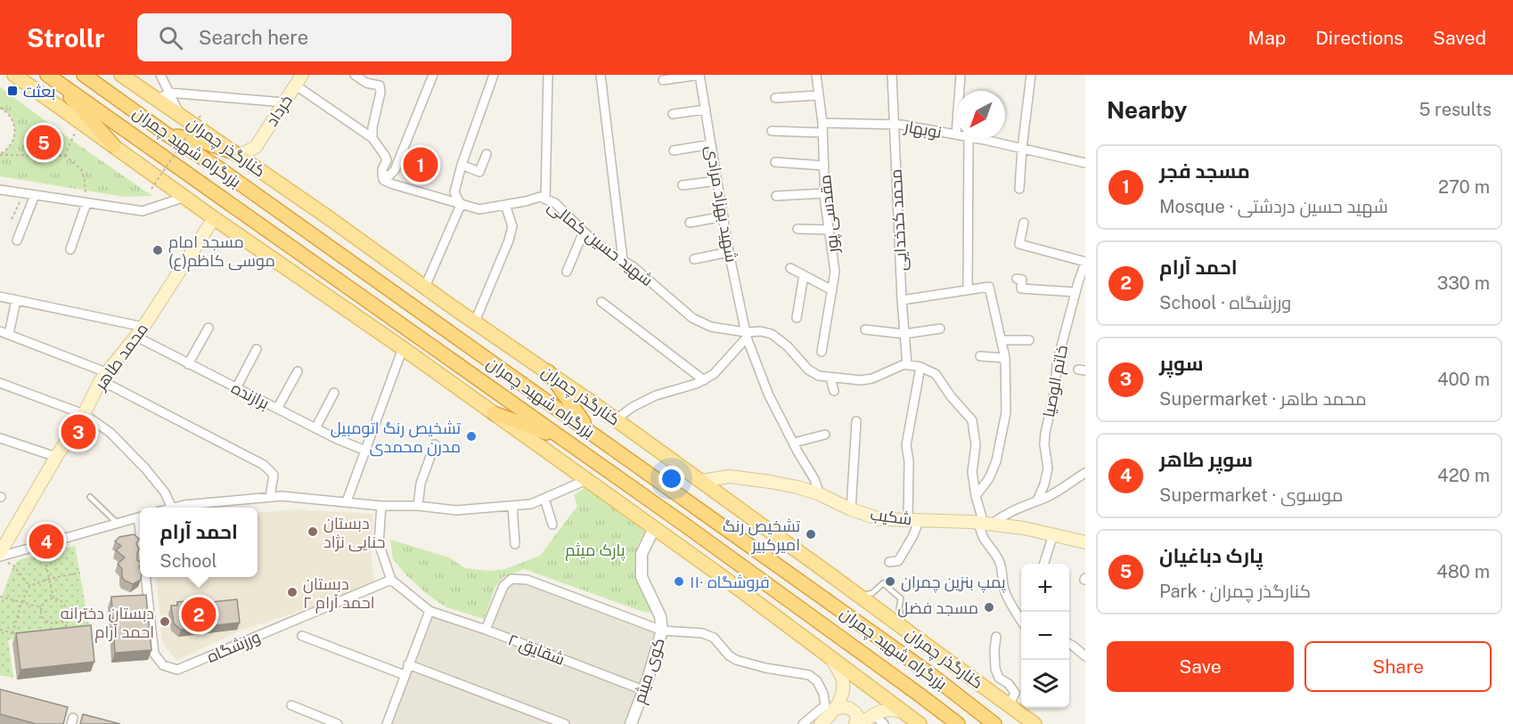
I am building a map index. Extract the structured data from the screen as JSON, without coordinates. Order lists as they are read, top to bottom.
{
  "streets": {
    "highway": ["بزرگراه شهید چمران"],
    "main road": [
      "خرداد",
      "کنارگذر چمران",
      "محمد طاهر",
      "شکیب"
    ],
    "street": [
      "نوبهار",
      "شهید بهزاد مرادی",
      "مقدسی پور",
      "محمد کدخدایی",
      "شهید حسین کمالی",
      "خاتم الوصیا",
      "برازنده",
      "ورزشگاه",
      "شقایق ۲",
      "کوی میثم"
    ]
  },
  "crossings": [
    ["نوبهار", "مقدسی پور"],
    ["نوبهار", "محمد کدخدایی"],
    ["کنارگذر چمران", "شکیب"],
    ["شهید بهزاد مرادی", "شهید حسین کمالی"],
    ["شهید بهزاد مرادی", "شکیب"],
    ["محمد طاهر", "برازنده"],
    ["شقایق ۲", "کوی میثم"]
  ],
  "parks": ["پارک میثم"],
  "places": {
    "transit": ["بعثت"],
    "other": [
      "مسجد امام موسی کاظم(ع)",
      "تشخیص رنگ اتومبیل مدرن محمدی",
      "دبستان حنایی نژاد",
      "تشخیص رنگ امیرکبیر",
      "فروشگاه ۱۱۰",
      "پمپ بنزین چمران",
      "دبستان احمد آرام ۲",
      "مسجد فضل",
      "دبستان دخترانه احمد آرام"
    ]
  },
  "north": "bottom left",
  "page": {
    "header": "Strollr",
    "search": "Search here",
    "nav": ["Map", "Directions", "Saved"],
    "heading": ["Nearby", "5 results"],
    "pins": [
      "5",
      "1",
      "3",
      "4",
      "2"
    ],
    "list": [
      {
        "mark": "1",
        "name": "مسجد فجر",
        "note": "Mosque · شهید حسین دردشتی",
        "value": "270 m"
      },
      {
        "mark": "2",
        "name": "احمد آرام",
        "note": "School · ورزشگاه",
        "value": "330 m"
      },
      {
        "mark": "3",
        "name": "سوپر",
        "note": "Supermarket · محمد طاهر",
        "value": "400 m"
      },
      {
        "mark": "4",
        "name": "سوپر طاهر",
        "note": "Supermarket · موسوی",
        "value": "420 m"
      },
      {
        "mark": "5",
        "name": "پارک دباغیان",
        "note": "Park · کنارگذر چمران",
        "value": "480 m"
      }
    ],
    "popup": ["احمد آرام", "School"],
    "map_buttons": ["+", "−"],
    "buttons": ["Save", "Share"]
  }
}
